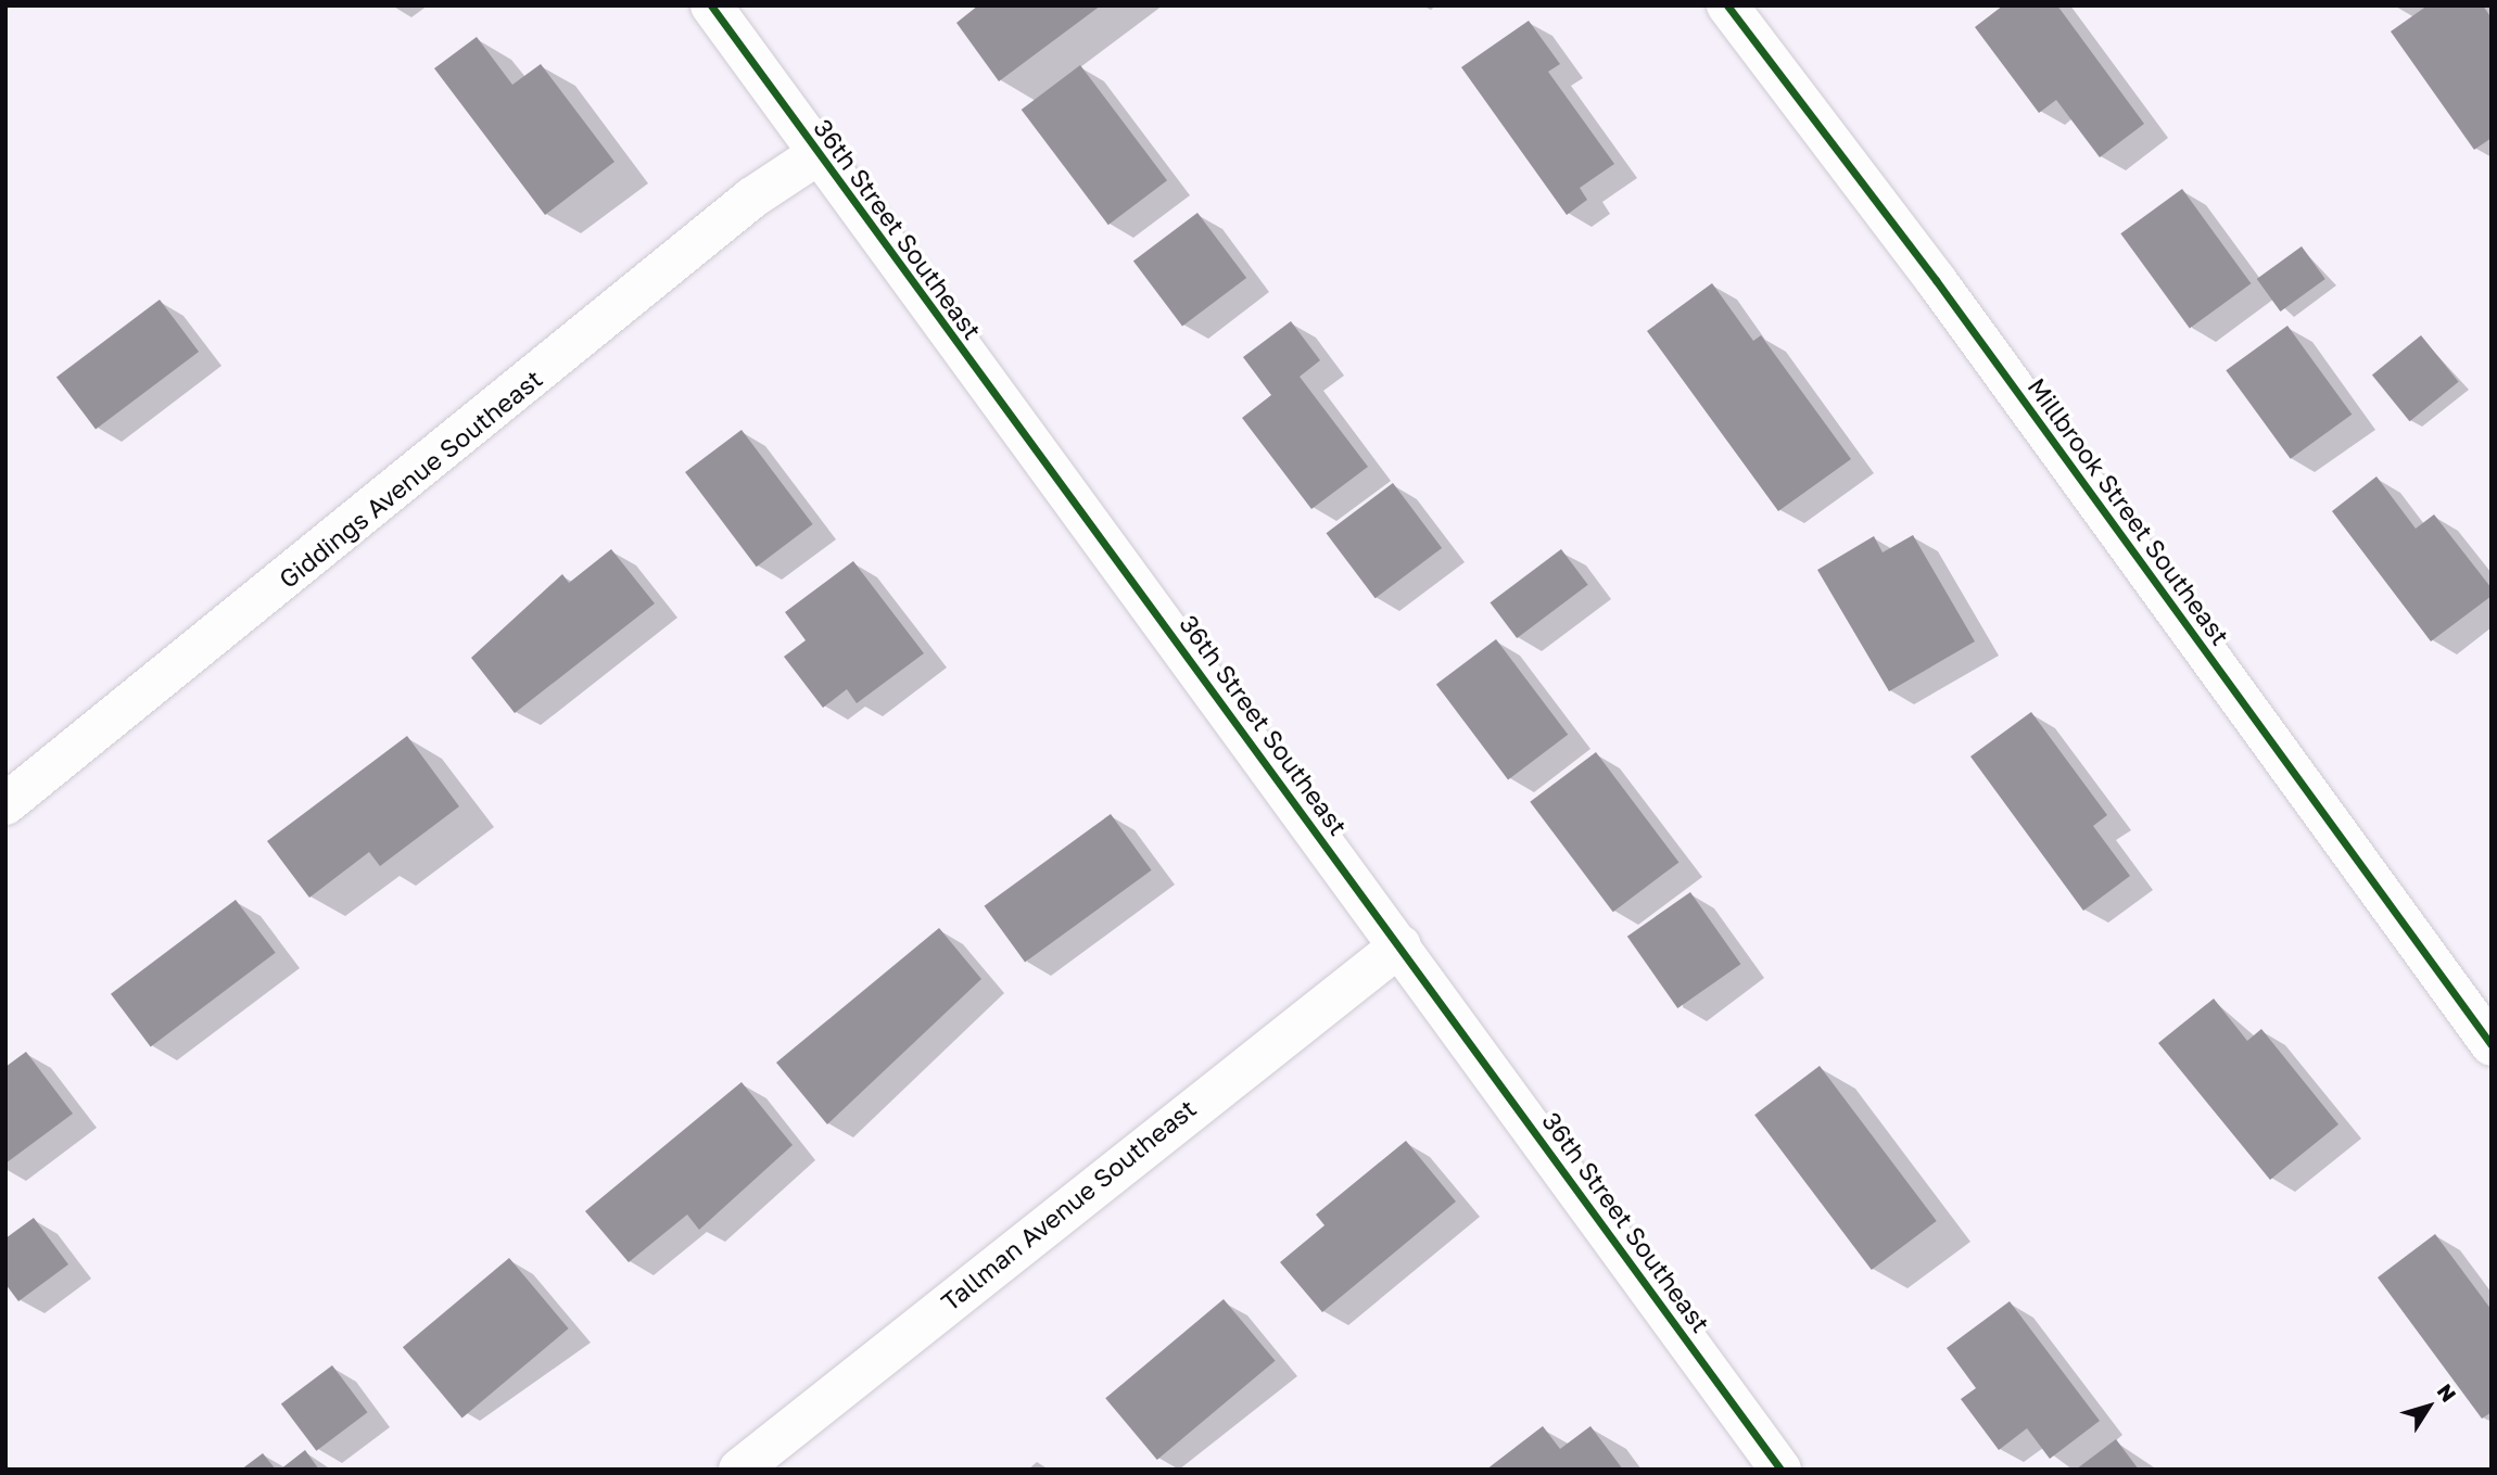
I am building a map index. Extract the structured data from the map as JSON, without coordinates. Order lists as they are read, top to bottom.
{
  "streets": {
    "street": [
      "36th Street Southeast",
      "Giddings Avenue Southeast",
      "Millbrook Street Southeast",
      "Tallman Avenue Southeast"
    ]
  },
  "crossings": [
    ["36th Street Southeast", "Giddings Avenue Southeast"],
    ["36th Street Southeast", "Tallman Avenue Southeast"]
  ],
  "north": "top right"
}
